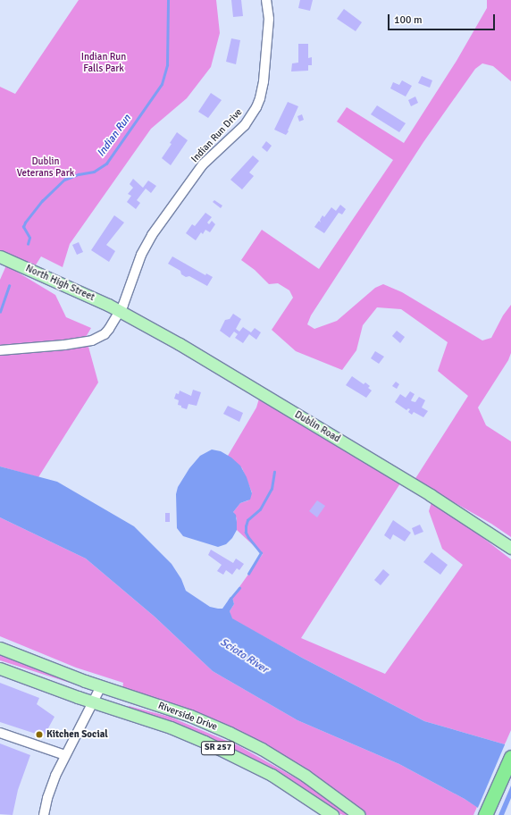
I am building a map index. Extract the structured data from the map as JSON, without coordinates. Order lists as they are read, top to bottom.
{
  "streets": {
    "main road": [
      "North High Street",
      "Dublin Road",
      "Riverside Drive",
      "SR 257"
    ],
    "street": ["Indian Run Drive"]
  },
  "crossings": [
    ["Indian Run Drive", "North High Street"],
    ["Indian Run Drive", "Dublin Road"],
    ["North High Street", "Dublin Road"]
  ],
  "water": ["Indian Run", "Scioto River"],
  "parks": ["Indian Run Falls Park", "Dublin Veterans Park"],
  "places": ["Kitchen Social"],
  "scale_bar": "100 m"
}
